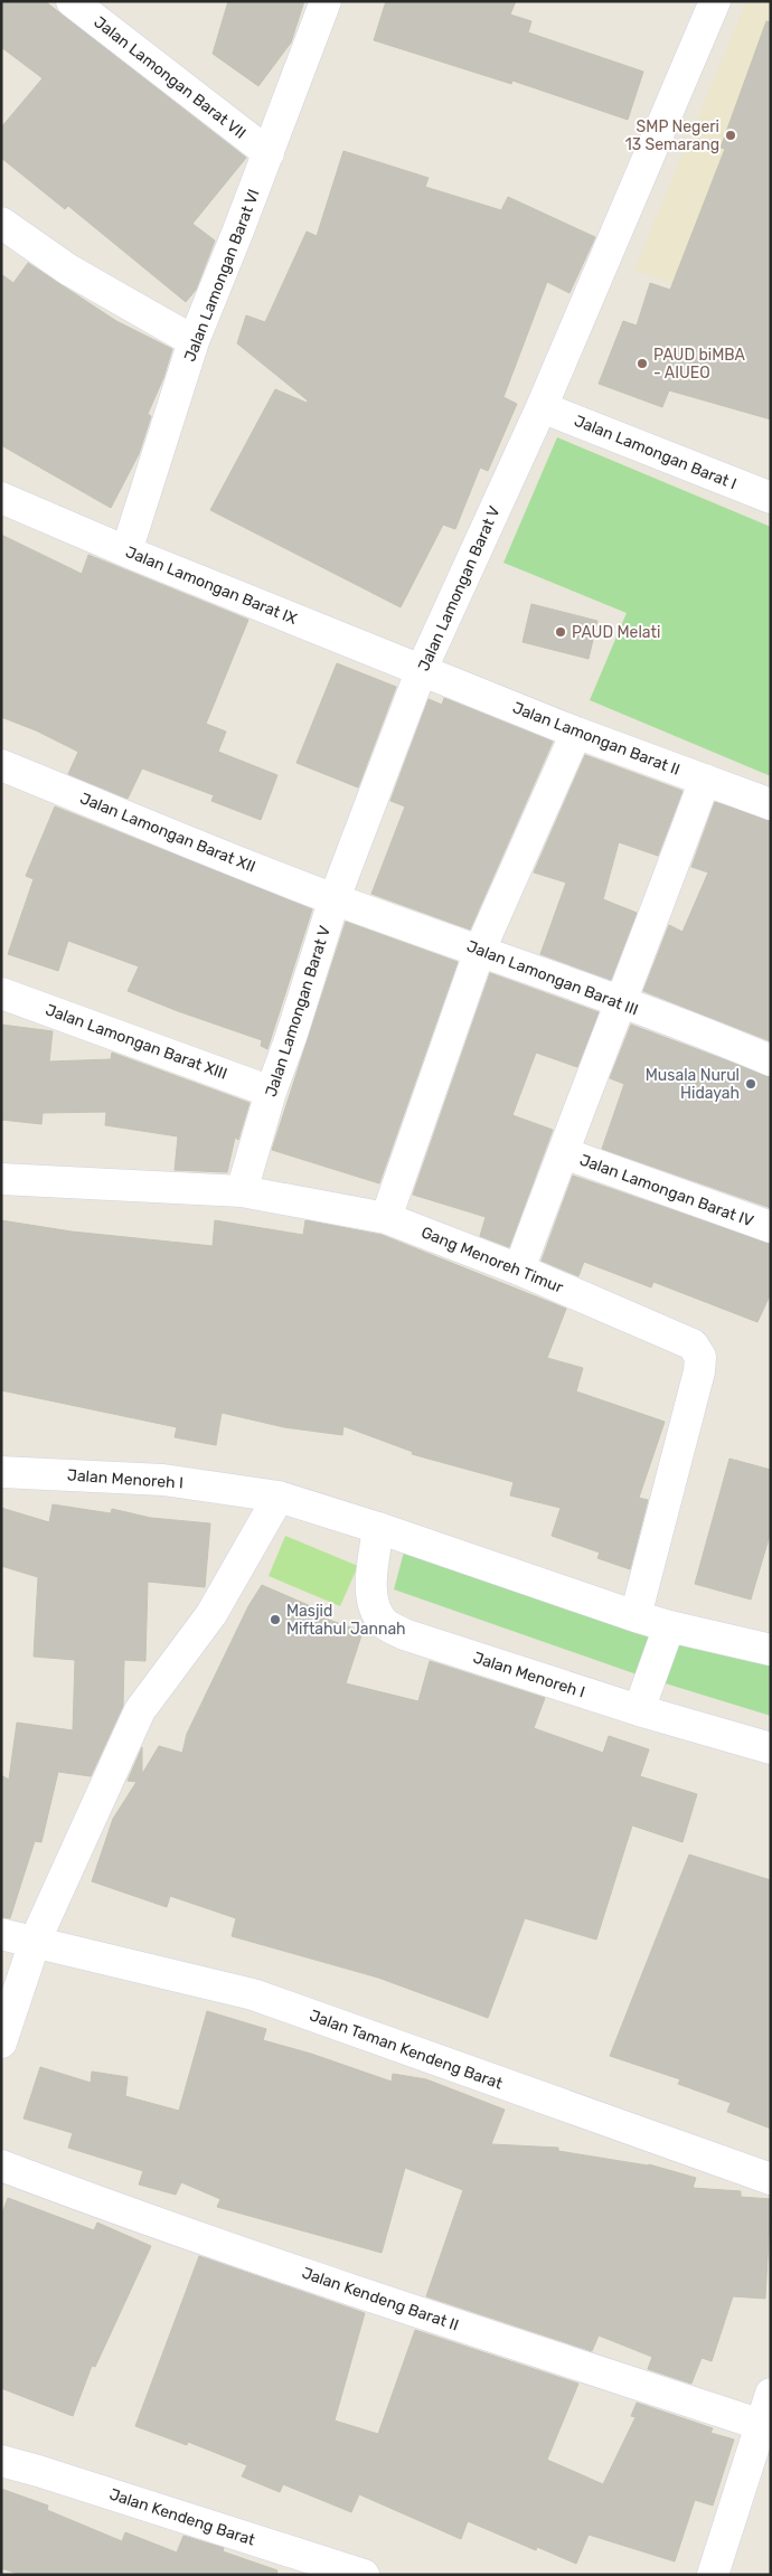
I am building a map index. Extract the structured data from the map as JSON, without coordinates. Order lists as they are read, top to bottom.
{
  "streets": {
    "street": [
      "Jalan Lamongan Barat VII",
      "Jalan Lamongan Barat VI",
      "Jalan Lamongan Barat I",
      "Jalan Lamongan Barat IX",
      "Jalan Lamongan Barat V",
      "Jalan Lamongan Barat II",
      "Jalan Lamongan Barat XII",
      "Jalan Lamongan Barat III",
      "Jalan Lamongan Barat XIII",
      "Jalan Lamongan Barat IV",
      "Gang Menoreh Timur",
      "Jalan Menoreh I",
      "Jalan Taman Kendeng Barat",
      "Jalan Kendeng Barat II",
      "Jalan Kendeng Barat"
    ]
  },
  "crossings": [
    ["Jalan Lamongan Barat VII", "Jalan Lamongan Barat VI"],
    ["Jalan Lamongan Barat VI", "Jalan Lamongan Barat IX"],
    ["Jalan Lamongan Barat I", "Jalan Lamongan Barat V"],
    ["Jalan Lamongan Barat IX", "Jalan Lamongan Barat V"],
    ["Jalan Lamongan Barat IX", "Jalan Lamongan Barat II"],
    ["Jalan Lamongan Barat V", "Jalan Lamongan Barat II"],
    ["Jalan Lamongan Barat V", "Jalan Lamongan Barat XII"],
    ["Jalan Lamongan Barat V", "Jalan Lamongan Barat III"],
    ["Jalan Lamongan Barat V", "Jalan Lamongan Barat XIII"],
    ["Jalan Lamongan Barat V", "Gang Menoreh Timur"],
    ["Jalan Lamongan Barat XII", "Jalan Lamongan Barat III"],
    ["Gang Menoreh Timur", "Jalan Menoreh I"]
  ],
  "places": [
    "SMP Negeri 13 Semarang",
    "PAUD biMBA - AIUEO",
    "PAUD Melati",
    "Musala Nurul Hidayah",
    "Masjid Miftahul Jannah"
  ]
}
